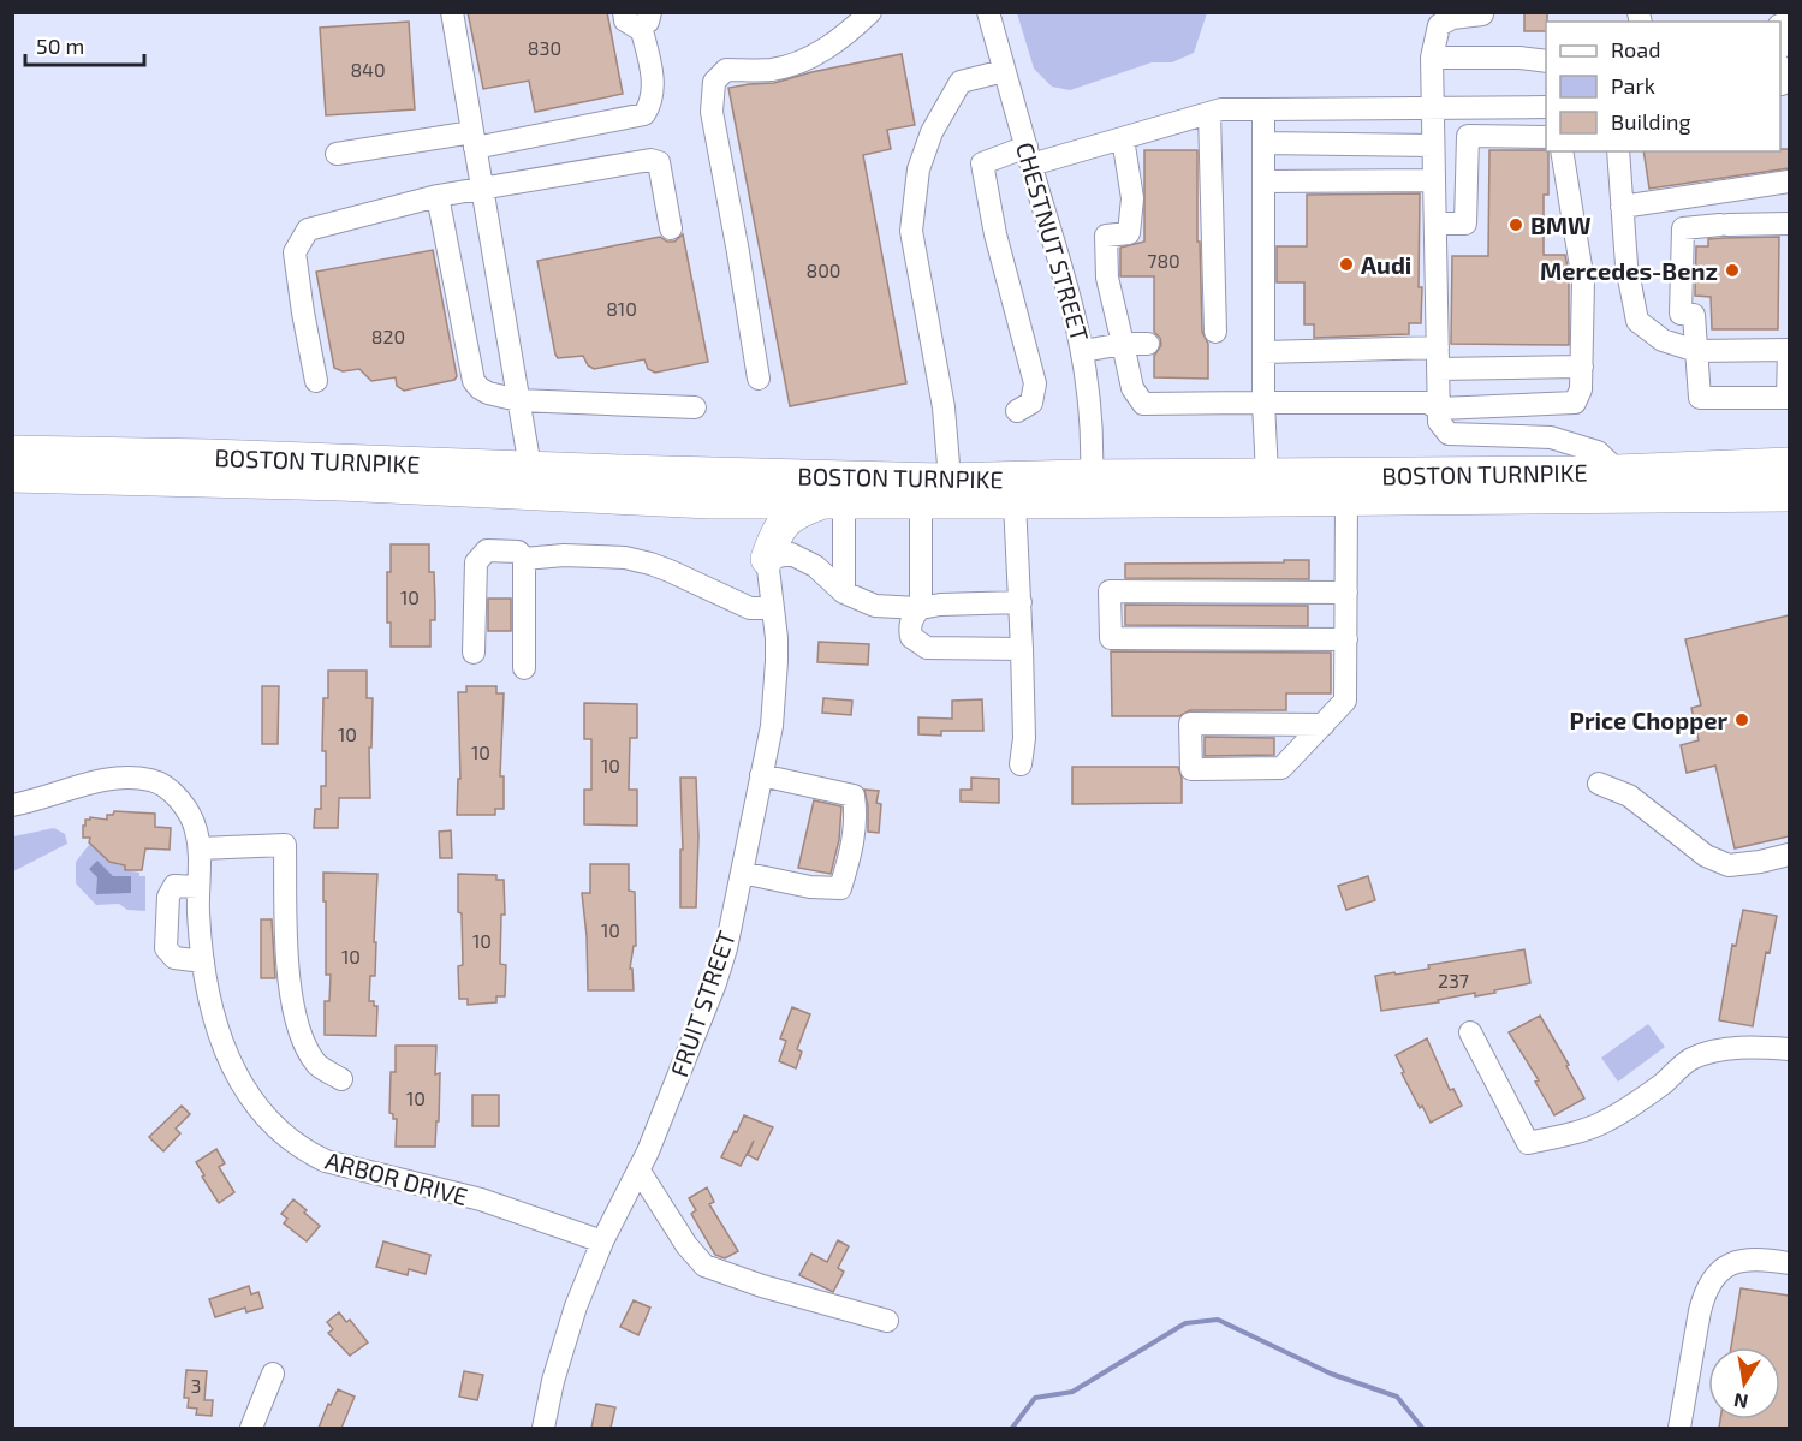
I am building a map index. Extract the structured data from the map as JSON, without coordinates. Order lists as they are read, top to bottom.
{
  "streets": {
    "highway": ["BOSTON TURNPIKE"],
    "street": ["CHESTNUT STREET", "FRUIT STREET", "ARBOR DRIVE"]
  },
  "crossings": [
    ["CHESTNUT STREET", "BOSTON TURNPIKE"],
    ["FRUIT STREET", "ARBOR DRIVE"]
  ],
  "places": [
    "BMW",
    "Audi",
    "Mercedes-Benz",
    "Price Chopper"
  ],
  "house_numbers": [
    "830",
    "840",
    "780",
    "800",
    "810",
    "820",
    "10",
    "10",
    "10",
    "10",
    "10",
    "10",
    "10",
    "237",
    "10",
    "3"
  ],
  "legend": ["Road", "Park", "Building"],
  "scale_bar": "50 m",
  "north": "bottom"
}
